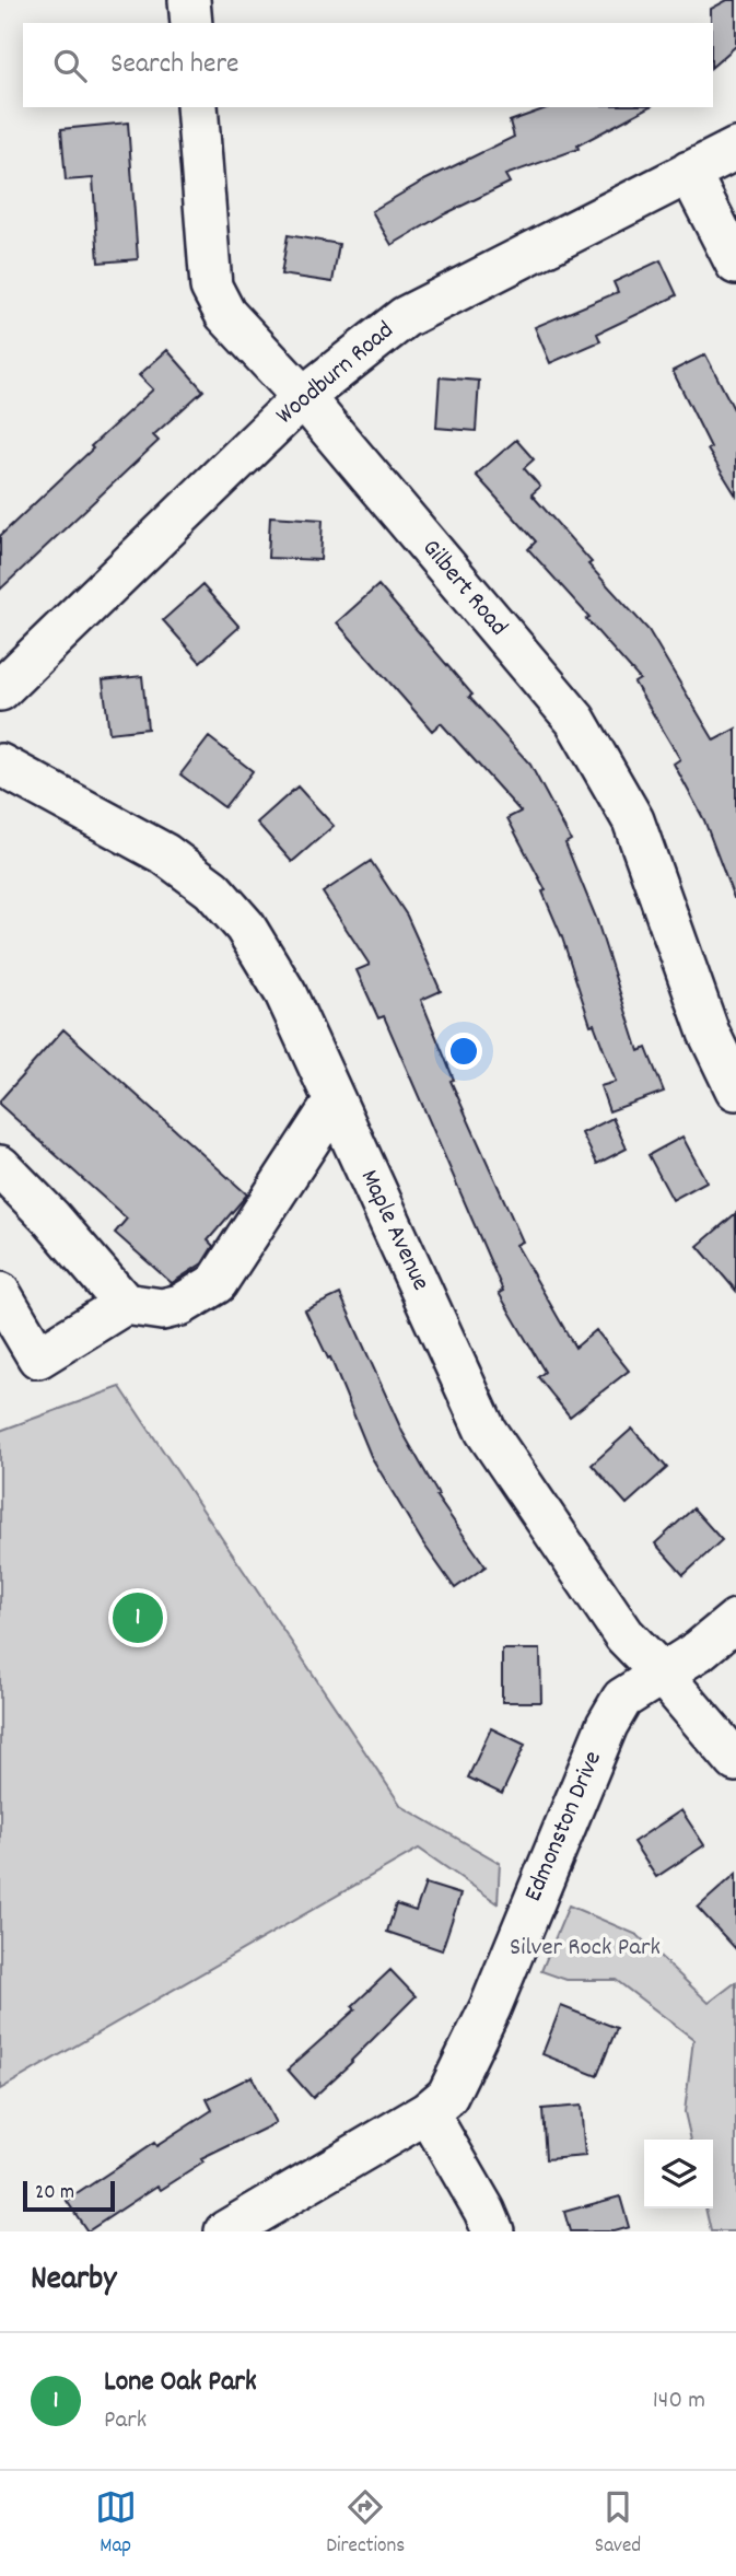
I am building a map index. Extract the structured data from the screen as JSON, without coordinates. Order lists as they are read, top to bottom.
{
  "streets": {
    "street": [
      "Woodburn Road",
      "Gilbert Road",
      "Maple Avenue",
      "Edmonston Drive"
    ]
  },
  "crossings": [
    ["Woodburn Road", "Gilbert Road"],
    ["Maple Avenue", "Edmonston Drive"]
  ],
  "parks": ["Silver Rock Park"],
  "scale_bar": "20 m",
  "page": {
    "search": "Search here",
    "pins": "1",
    "scale": "20 m",
    "heading": "Nearby",
    "list": [
      {
        "mark": "1",
        "name": "Lone Oak Park",
        "note": "Park",
        "value": "140 m"
      }
    ],
    "nav": ["Map", "Directions", "Saved"]
  }
}
